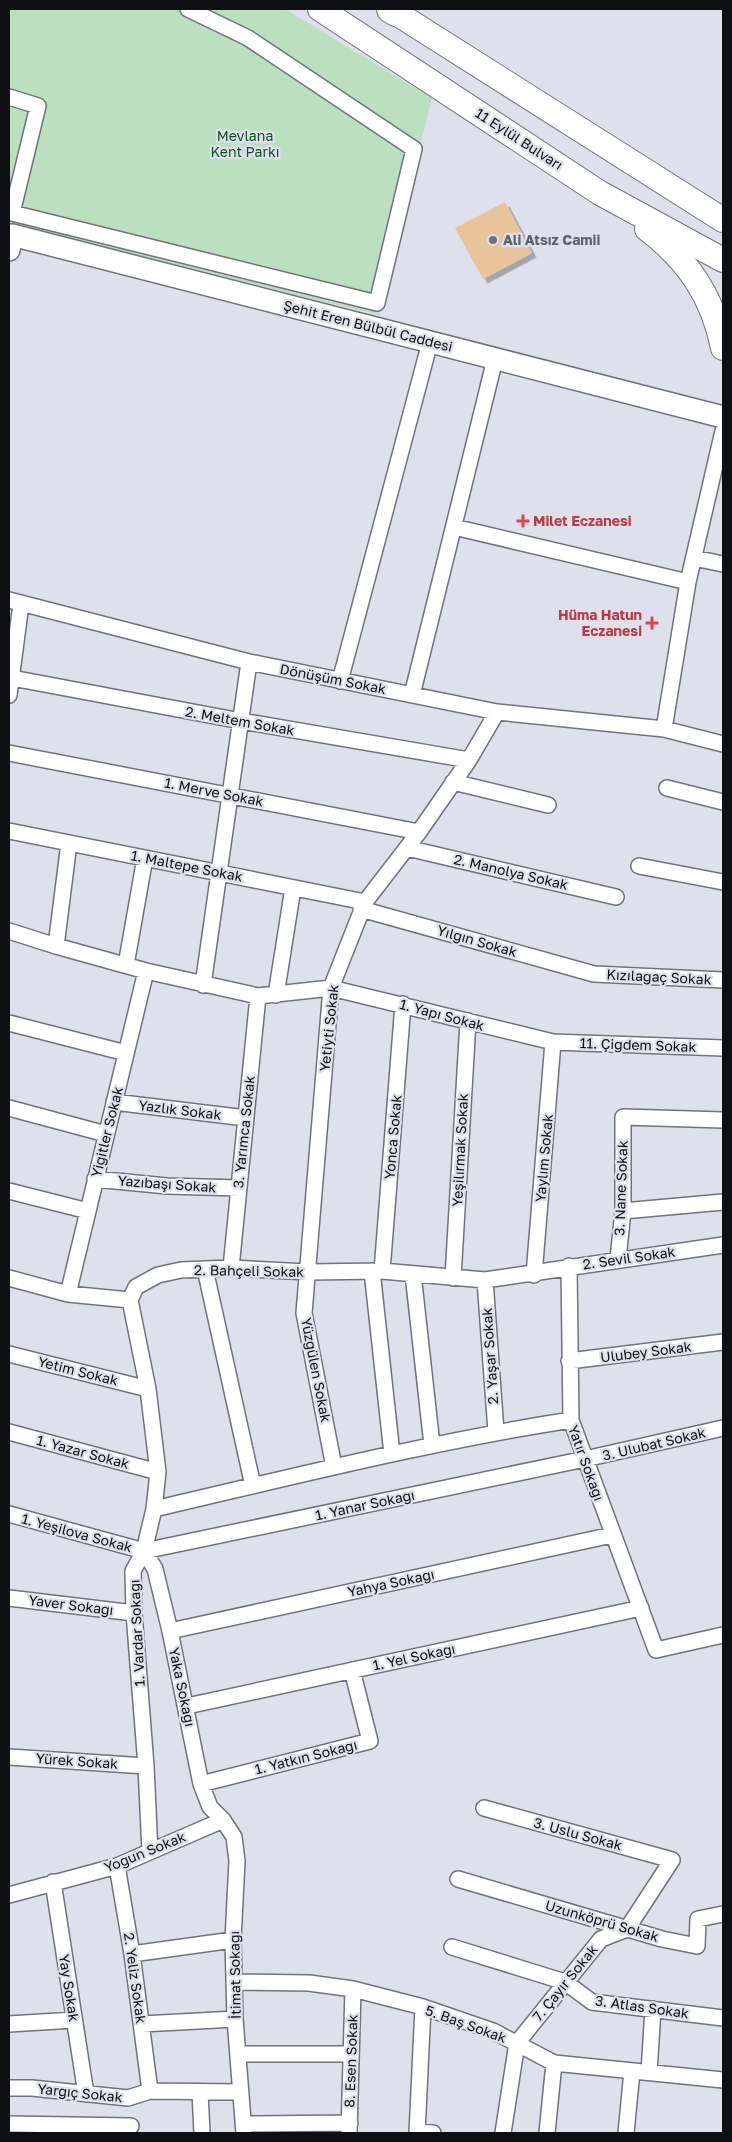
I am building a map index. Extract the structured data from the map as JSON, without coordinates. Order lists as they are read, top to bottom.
{
  "streets": {
    "main road": ["11 Eylül Bulvarı", "Şehit Eren Bülbül Caddesi"],
    "street": [
      "Dönüşüm Sokak",
      "2. Meltem Sokak",
      "1. Merve Sokak",
      "1. Maltepe Sokak",
      "2. Manolya Sokak",
      "Yılgın Sokak",
      "Kızılağaç Sokak",
      "1. Yapı Sokak",
      "Yetiyti Sokak",
      "11. Çiğdem Sokak",
      "Yazlık Sokak",
      "Yiğitler Sokak",
      "3. Yarımca Sokak",
      "Yonca Sokak",
      "Yeşilırmak Sokak",
      "Yaylım Sokak",
      "Yazıbaşı Sokak",
      "3. Nane Sokak",
      "2. Sevil Sokak",
      "2. Bahçeli Sokak",
      "Ulubey Sokak",
      "2. Yaşar Sokak",
      "Yüzgülen Sokak",
      "Yetim Sokak",
      "3. Ulubat Sokak",
      "1. Yazar Sokak",
      "Yatır Sokağı",
      "1. Yanar Sokağı",
      "1. Yeşilova Sokak",
      "Yahya Sokağı",
      "Yaver Sokağı",
      "1. Vardar Sokağı",
      "1. Yel Sokağı",
      "Yaka Sokağı",
      "1. Yatkın Sokağı",
      "Yürek Sokak",
      "3. Uslu Sokak",
      "Yoğun Sokak",
      "Uzunköprü Sokak",
      "İtimat Sokağı",
      "2. Yeliz Sokak",
      "7. Çayır Sokak",
      "Yay Sokak",
      "3. Atlas Sokak",
      "5. Baş Sokak",
      "8. Esen Sokak",
      "Yargıç Sokak"
    ]
  },
  "crossings": [
    ["Dönüşüm Sokak", "Yetiyti Sokak"],
    ["2. Meltem Sokak", "Yetiyti Sokak"],
    ["1. Merve Sokak", "Yetiyti Sokak"],
    ["1. Maltepe Sokak", "Yılgın Sokak"],
    ["1. Maltepe Sokak", "Yetiyti Sokak"],
    ["2. Manolya Sokak", "Yetiyti Sokak"],
    ["Yılgın Sokak", "Kızılağaç Sokak"],
    ["Yılgın Sokak", "Yetiyti Sokak"],
    ["1. Yapı Sokak", "Yetiyti Sokak"],
    ["1. Yapı Sokak", "11. Çiğdem Sokak"],
    ["1. Yapı Sokak", "Yiğitler Sokak"],
    ["1. Yapı Sokak", "3. Yarımca Sokak"],
    ["1. Yapı Sokak", "Yonca Sokak"],
    ["1. Yapı Sokak", "Yeşilırmak Sokak"],
    ["1. Yapı Sokak", "Yaylım Sokak"],
    ["Yetiyti Sokak", "2. Bahçeli Sokak"],
    ["Yetiyti Sokak", "Yüzgülen Sokak"],
    ["11. Çiğdem Sokak", "Yaylım Sokak"],
    ["Yazlık Sokak", "Yiğitler Sokak"],
    ["Yazlık Sokak", "3. Yarımca Sokak"],
    ["Yiğitler Sokak", "Yazıbaşı Sokak"],
    ["3. Yarımca Sokak", "Yazıbaşı Sokak"],
    ["3. Yarımca Sokak", "2. Bahçeli Sokak"],
    ["Yonca Sokak", "2. Bahçeli Sokak"],
    ["Yeşilırmak Sokak", "2. Bahçeli Sokak"],
    ["Yaylım Sokak", "2. Sevil Sokak"],
    ["Yaylım Sokak", "2. Bahçeli Sokak"],
    ["3. Nane Sokak", "2. Sevil Sokak"],
    ["2. Sevil Sokak", "2. Bahçeli Sokak"],
    ["2. Sevil Sokak", "Yatır Sokağı"],
    ["2. Bahçeli Sokak", "2. Yaşar Sokak"],
    ["2. Bahçeli Sokak", "Yüzgülen Sokak"],
    ["2. Bahçeli Sokak", "1. Vardar Sokağı"],
    ["Ulubey Sokak", "Yatır Sokağı"],
    ["Yetim Sokak", "1. Vardar Sokağı"],
    ["3. Ulubat Sokak", "Yatır Sokağı"],
    ["3. Ulubat Sokak", "1. Yanar Sokağı"],
    ["1. Yazar Sokak", "1. Vardar Sokağı"],
    ["Yatır Sokağı", "1. Yanar Sokağı"],
    ["Yatır Sokağı", "Yahya Sokağı"],
    ["Yatır Sokağı", "1. Yel Sokağı"],
    ["1. Yanar Sokağı", "1. Yeşilova Sokak"],
    ["1. Yanar Sokağı", "1. Vardar Sokağı"],
    ["1. Yanar Sokağı", "Yaka Sokağı"],
    ["1. Yeşilova Sokak", "1. Vardar Sokağı"],
    ["1. Yeşilova Sokak", "Yaka Sokağı"],
    ["Yahya Sokağı", "Yaka Sokağı"],
    ["Yaver Sokağı", "1. Vardar Sokağı"],
    ["1. Vardar Sokağı", "Yaka Sokağı"],
    ["1. Vardar Sokağı", "Yürek Sokak"],
    ["1. Vardar Sokağı", "Yoğun Sokak"],
    ["1. Yel Sokağı", "Yaka Sokağı"],
    ["1. Yel Sokağı", "1. Yatkın Sokağı"],
    ["Yaka Sokağı", "1. Yatkın Sokağı"],
    ["Yaka Sokağı", "Yoğun Sokak"],
    ["Yaka Sokağı", "İtimat Sokağı"],
    ["3. Uslu Sokak", "Uzunköprü Sokak"],
    ["3. Uslu Sokak", "7. Çayır Sokak"],
    ["Yoğun Sokak", "İtimat Sokağı"],
    ["Yoğun Sokak", "2. Yeliz Sokak"],
    ["Yoğun Sokak", "Yay Sokak"],
    ["Uzunköprü Sokak", "7. Çayır Sokak"],
    ["İtimat Sokağı", "5. Baş Sokak"],
    ["İtimat Sokağı", "Yargıç Sokak"],
    ["2. Yeliz Sokak", "Yargıç Sokak"],
    ["7. Çayır Sokak", "3. Atlas Sokak"],
    ["7. Çayır Sokak", "5. Baş Sokak"],
    ["Yay Sokak", "Yargıç Sokak"],
    ["5. Baş Sokak", "8. Esen Sokak"]
  ],
  "parks": ["Mevlana Kent Parkı"],
  "places": {
    "other": ["Ali Atsız Camii"],
    "health": ["Milet Eczanesi", "Hüma Hatun Eczanesi"]
  }
}
